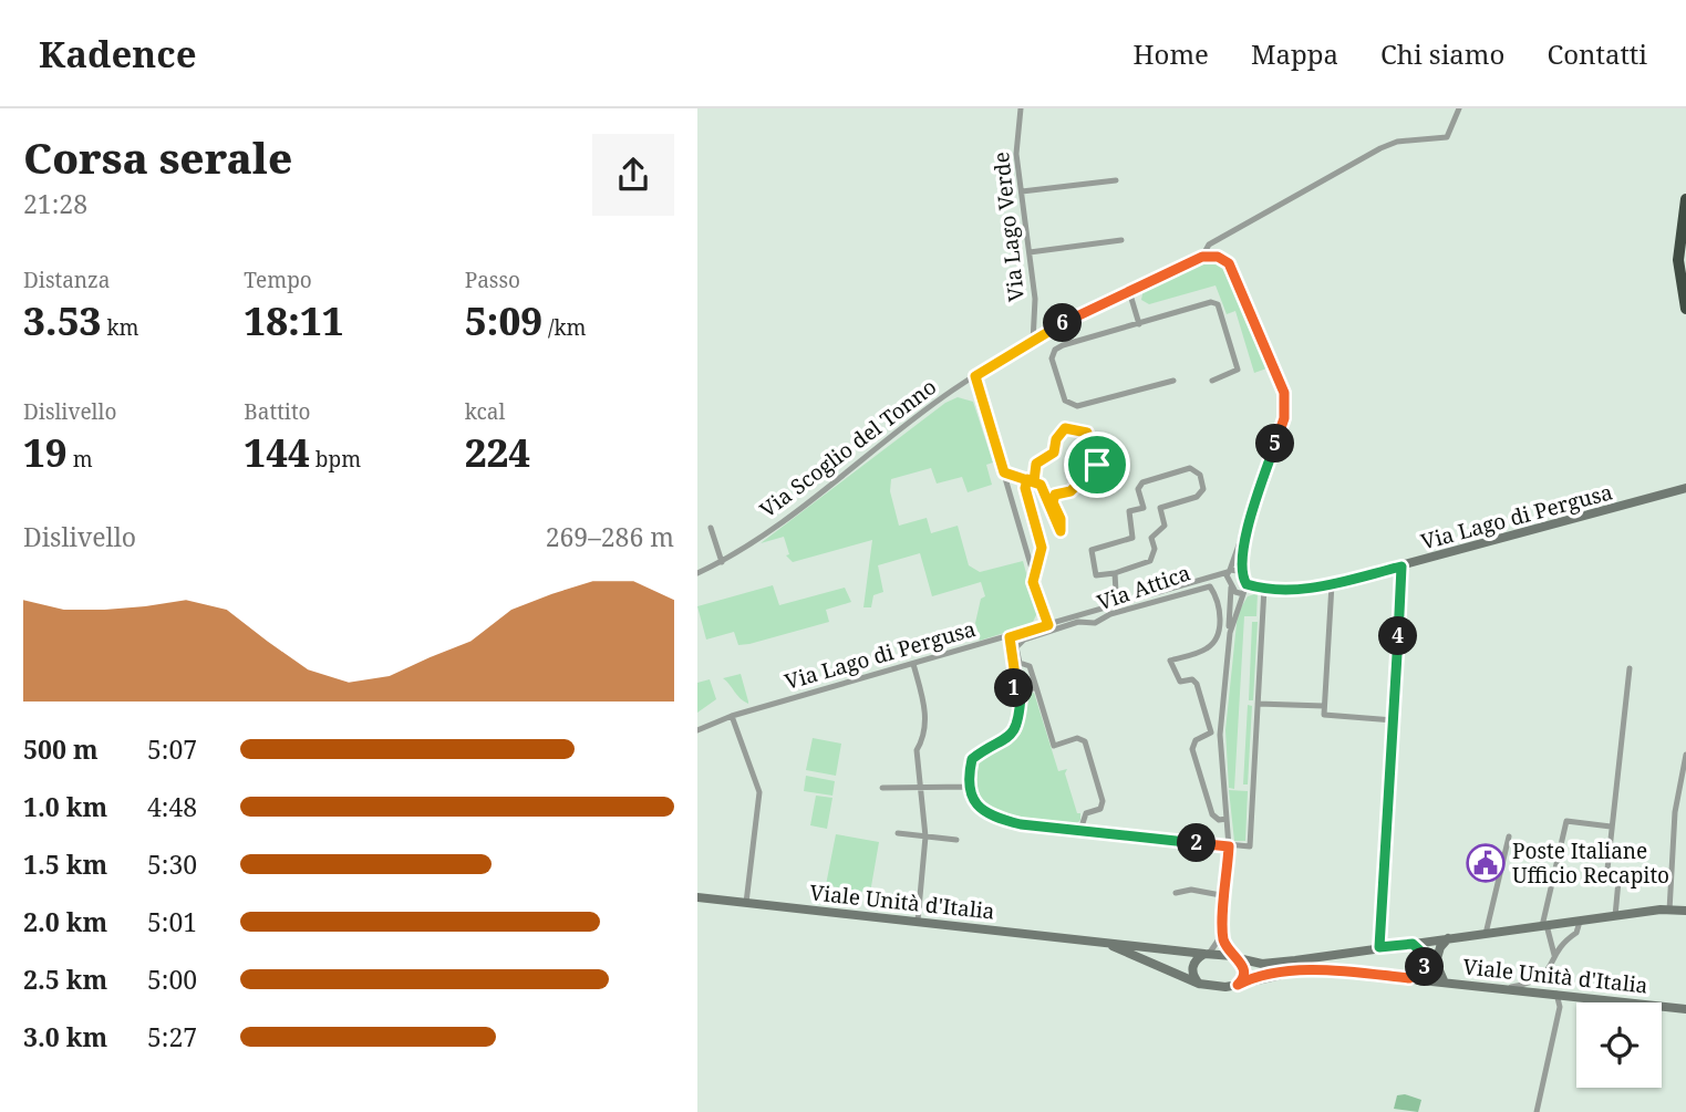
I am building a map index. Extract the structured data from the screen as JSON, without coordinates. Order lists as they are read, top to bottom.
{
  "streets": {
    "main road": ["Via Lago di Pergusa", "Viale Unità d'Italia"],
    "street": ["Via Lago Verde", "Via Scoglio del Tonno", "Via Attica"]
  },
  "crossings": [
    ["Via Lago Verde", "Via Scoglio del Tonno"]
  ],
  "places": {
    "public building": ["Poste Italiane Ufficio Recapito"]
  },
  "page": {
    "header": "Kadence",
    "nav": [
      "Home",
      "Mappa",
      "Chi siamo",
      "Contatti"
    ],
    "heading": ["Corsa serale", "21:28"],
    "stats": [
      ["Distanza", "3.53 km"],
      ["Tempo", "18:11"],
      ["Passo", "5:09 /km"],
      ["Dislivello", "19 m"],
      ["Battito", "144 bpm"],
      ["kcal", "224"]
    ],
    "pins": [
      "6",
      "5",
      "4",
      "1",
      "2",
      "3"
    ],
    "chart": ["Dislivello", "269–286 m"],
    "list": [
      {
        "name": "500 m",
        "note": "5:07"
      },
      {
        "name": "1.0 km",
        "note": "4:48"
      },
      {
        "name": "1.5 km",
        "note": "5:30"
      },
      {
        "name": "2.0 km",
        "note": "5:01"
      },
      {
        "name": "2.5 km",
        "note": "5:00"
      },
      {
        "name": "3.0 km",
        "note": "5:27"
      }
    ]
  }
}
